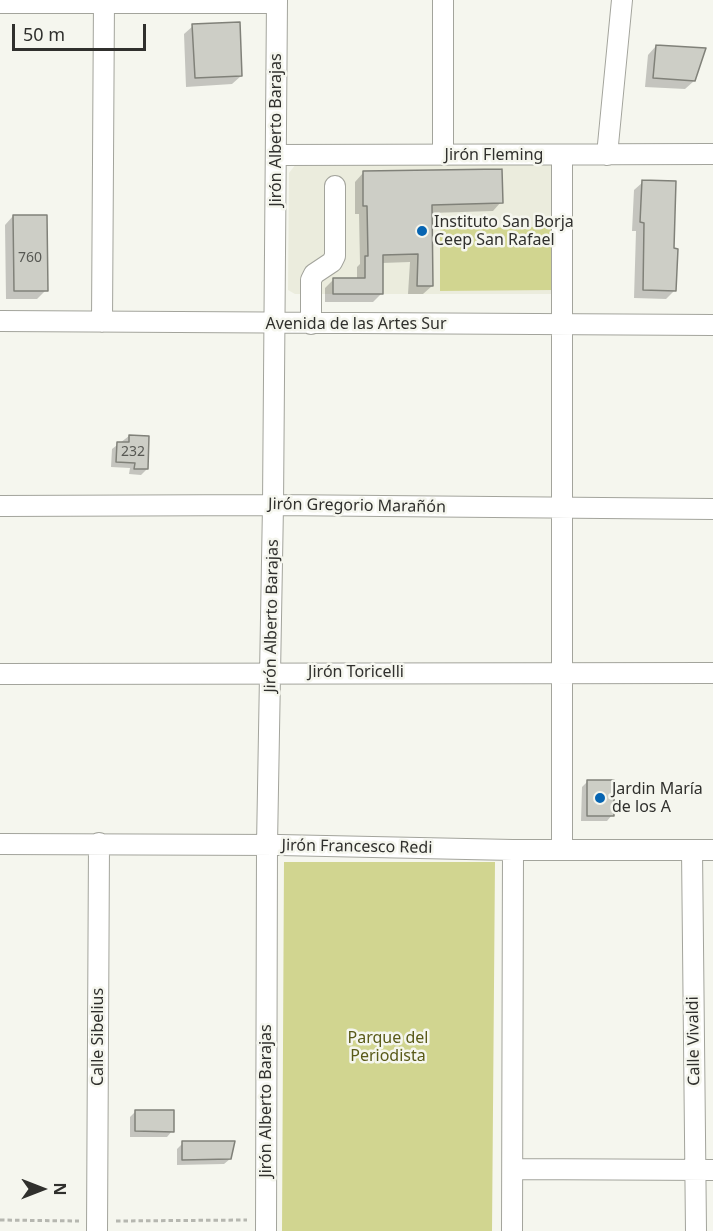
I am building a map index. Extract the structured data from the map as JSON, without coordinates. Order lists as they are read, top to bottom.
{
  "streets": {
    "street": [
      "Jirón Alberto Barajas",
      "Jirón Fleming",
      "Avenida de las Artes Sur",
      "Jirón Gregorio Marañón",
      "Jirón Toricelli",
      "Jirón Francesco Redi",
      "Calle Sibelius",
      "Calle Vivaldi"
    ]
  },
  "crossings": [
    ["Jirón Alberto Barajas", "Jirón Fleming"],
    ["Jirón Alberto Barajas", "Avenida de las Artes Sur"],
    ["Jirón Alberto Barajas", "Jirón Gregorio Marañón"],
    ["Jirón Alberto Barajas", "Jirón Toricelli"],
    ["Jirón Alberto Barajas", "Jirón Francesco Redi"],
    ["Jirón Francesco Redi", "Calle Sibelius"],
    ["Jirón Francesco Redi", "Calle Vivaldi"]
  ],
  "parks": ["Parque del Periodista"],
  "places": ["Instituto San Borja Ceep San Rafael", "Jardin María de los A"],
  "house_numbers": ["760", "232"],
  "scale_bar": "50 m",
  "north": "right"
}
